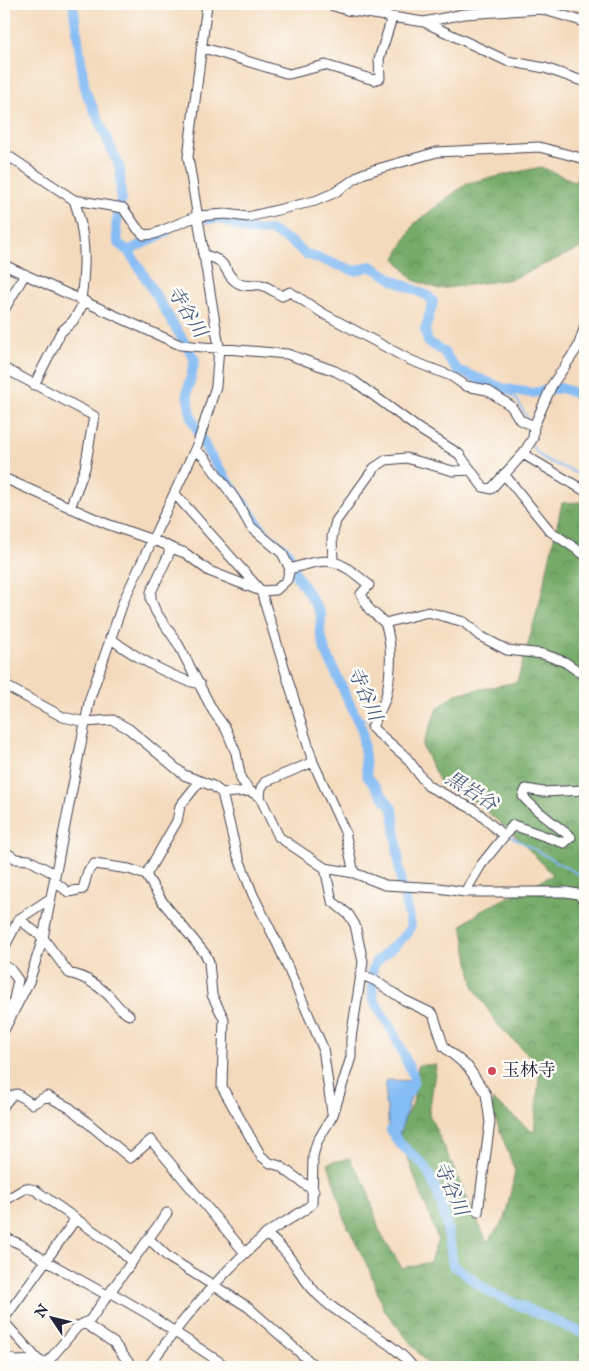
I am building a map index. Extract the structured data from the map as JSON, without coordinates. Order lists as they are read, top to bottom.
{
  "water": ["寺谷川", "黒岩谷"],
  "places": ["玉林寺"],
  "north": "top left"
}
